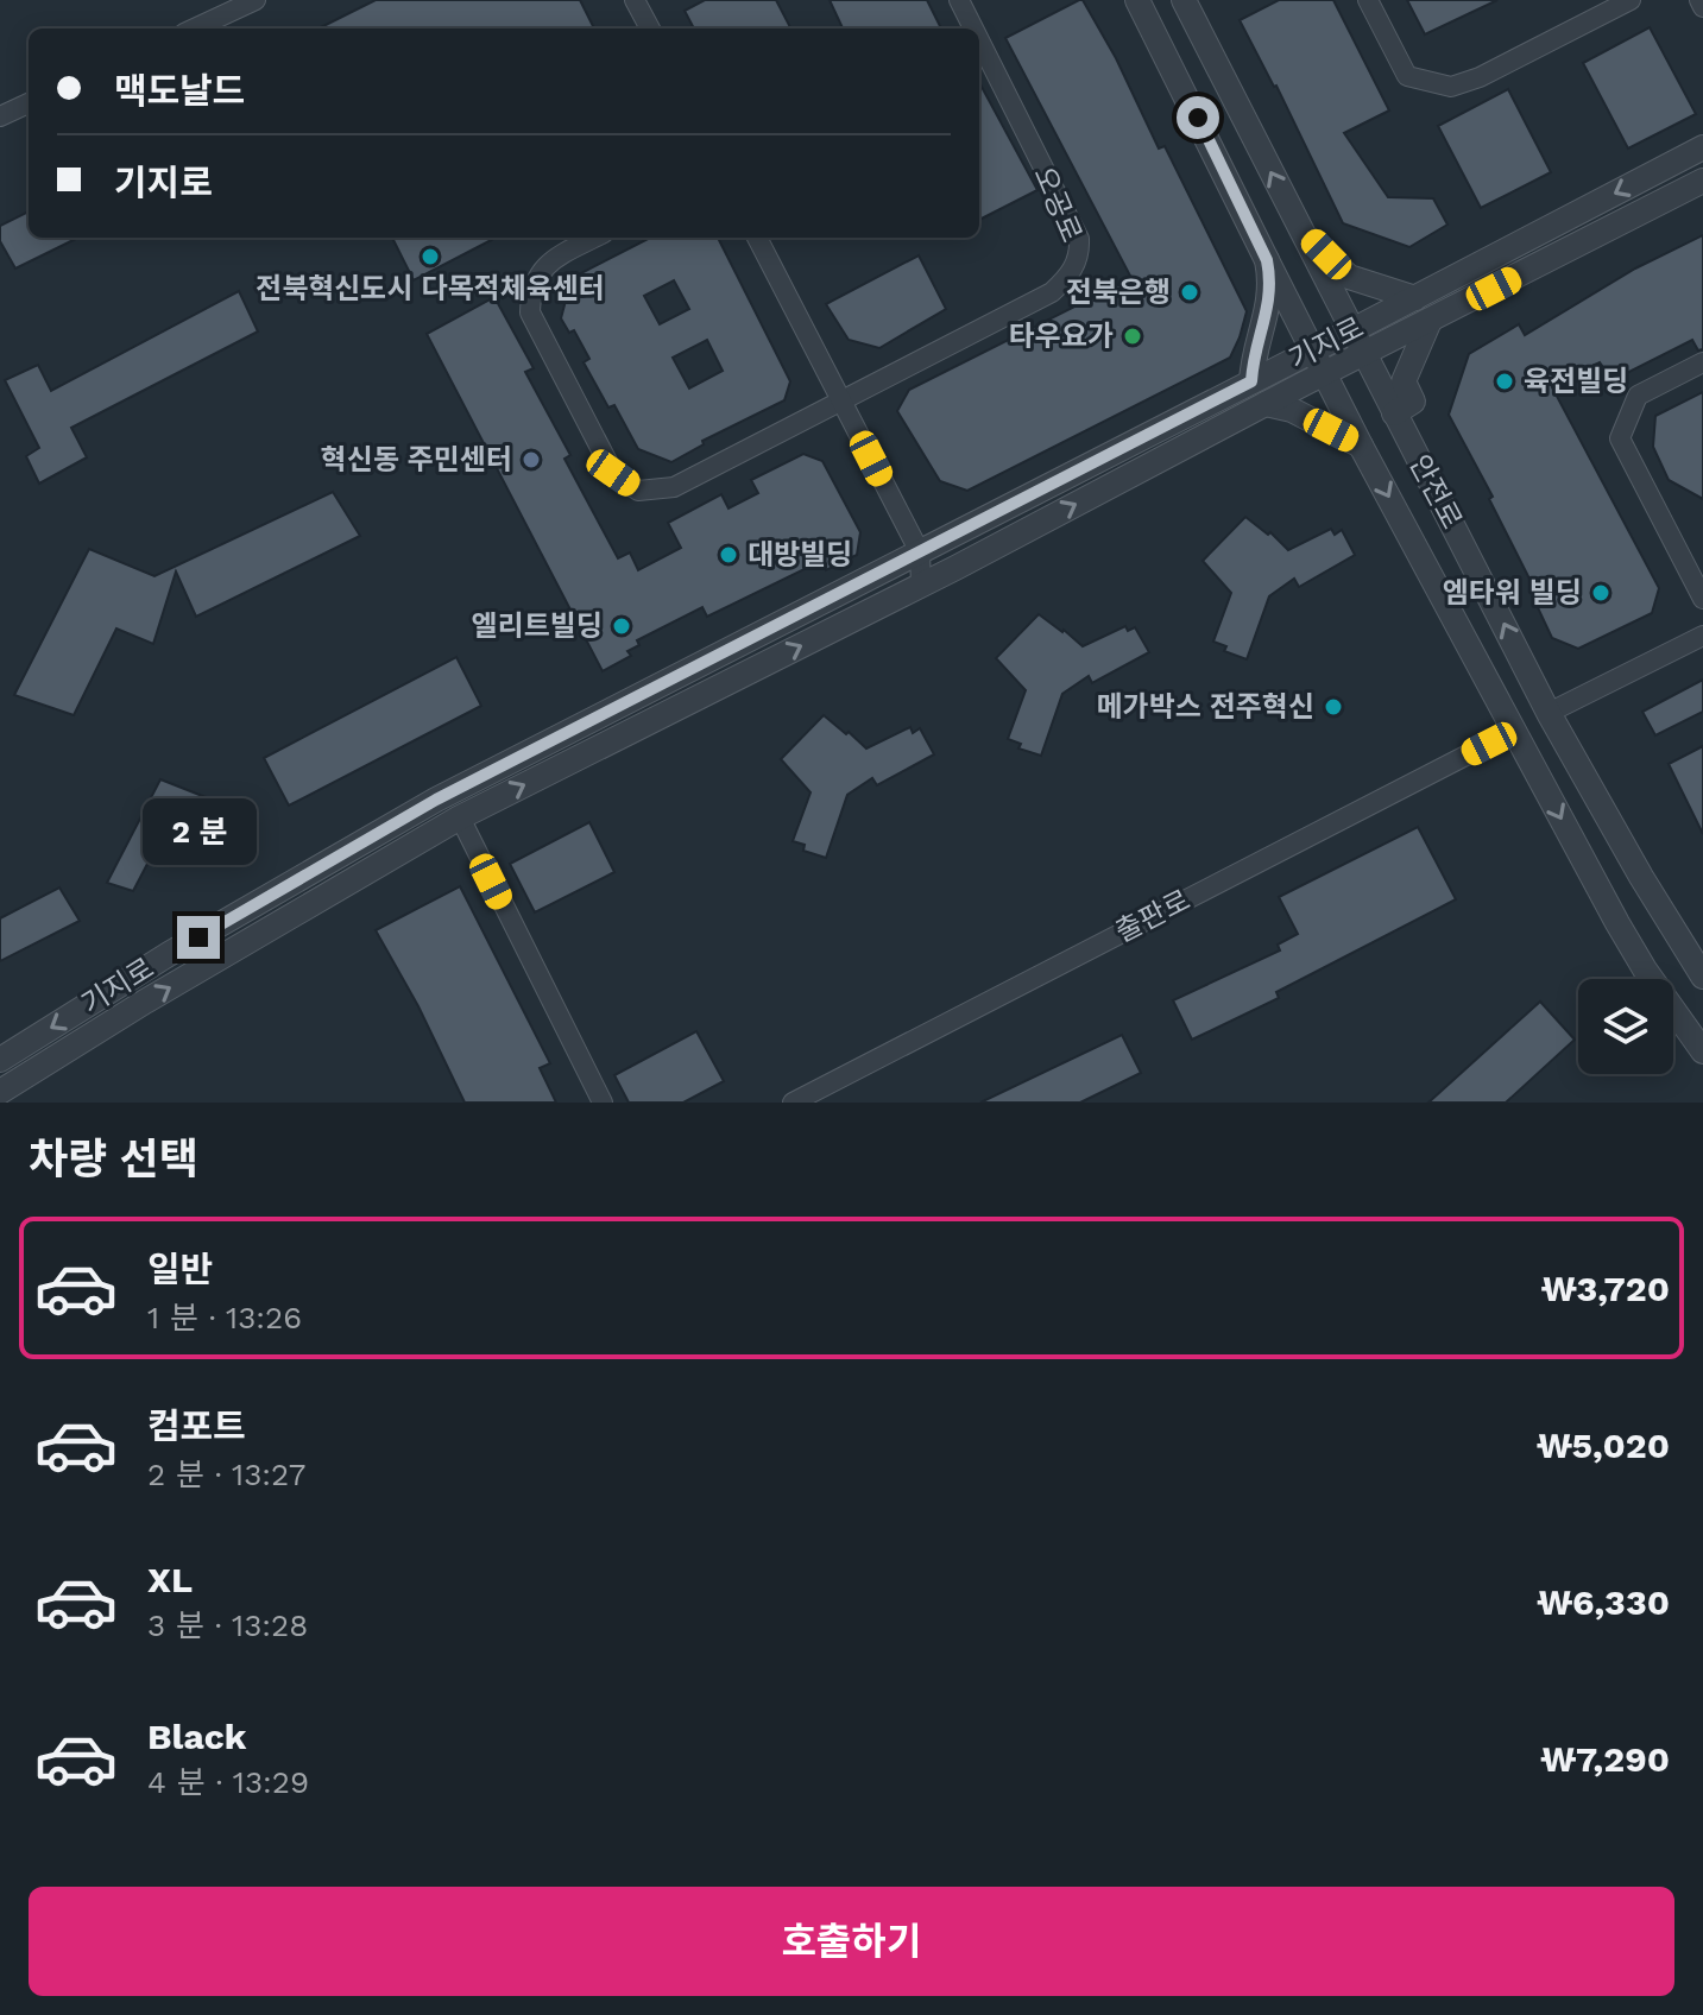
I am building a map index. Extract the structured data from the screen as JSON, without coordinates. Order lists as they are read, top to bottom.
{
  "streets": {
    "street": [
      "오공로",
      "기지로",
      "안전로",
      "출판로"
    ]
  },
  "crossings": [
    ["기지로", "안전로"],
    ["안전로", "출판로"]
  ],
  "places": [
    "전북혁신도시 다목적체육센터",
    "전북은행",
    "타우요가",
    "육전빌딩",
    "혁신동 주민센터",
    "대방빌딩",
    "엠타워 빌딩",
    "엘리트빌딩",
    "메가박스 전주혁신"
  ],
  "page": {
    "banner": ["맥도날드", "기지로"],
    "bubble": "2 분",
    "heading": "차량 선택",
    "list": [
      {
        "name": "일반",
        "note": "1 분 · 13:26",
        "value": "₩3,720"
      },
      {
        "name": "컴포트",
        "note": "2 분 · 13:27",
        "value": "₩5,020"
      },
      {
        "name": "XL",
        "note": "3 분 · 13:28",
        "value": "₩6,330"
      },
      {
        "name": "Black",
        "note": "4 분 · 13:29",
        "value": "₩7,290"
      }
    ],
    "buttons": "호출하기"
  }
}
